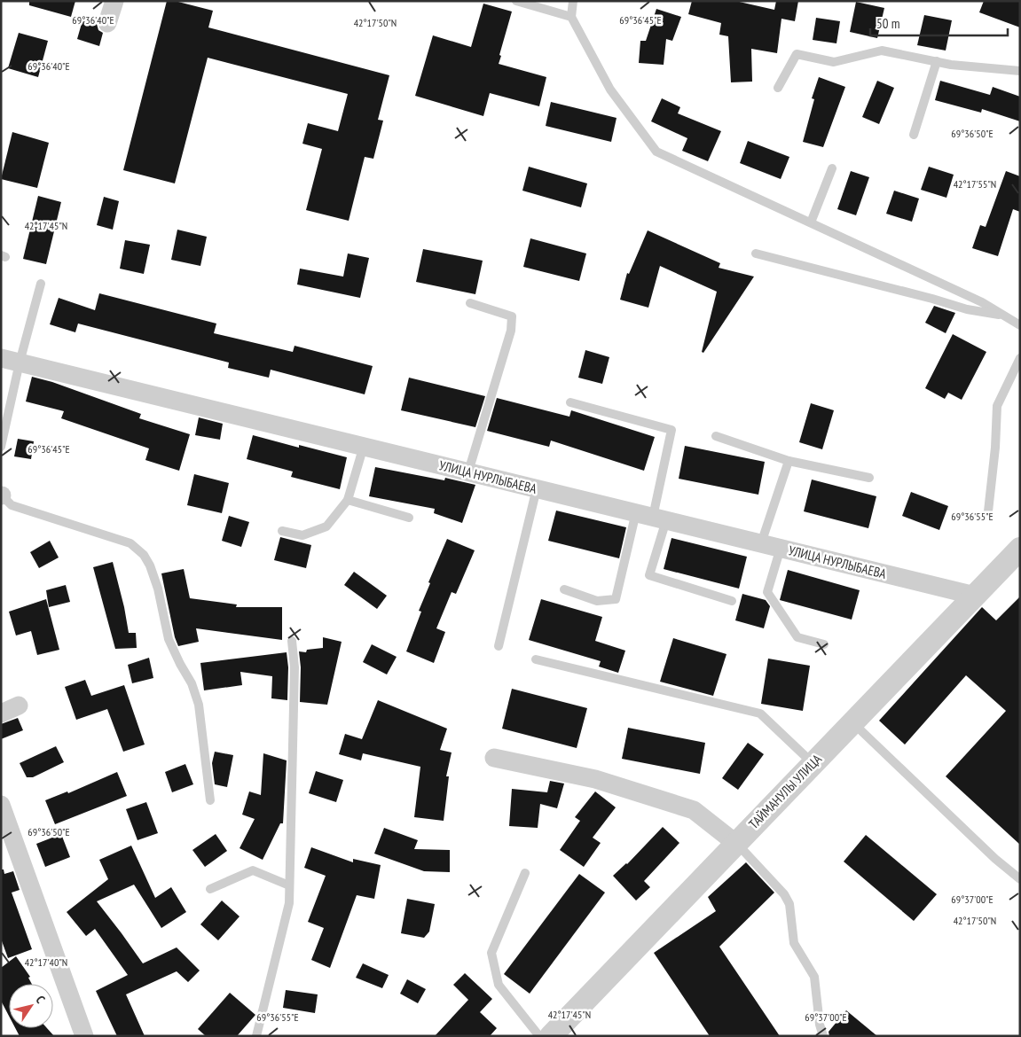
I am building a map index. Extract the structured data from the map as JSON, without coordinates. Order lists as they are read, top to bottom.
{
  "streets": {
    "street": ["УЛИЦА НУРЛЫБАЕВА", "ТАЙМАНУЛЫ УЛИЦА"]
  },
  "crossings": [
    ["УЛИЦА НУРЛЫБАЕВА", "ТАЙМАНУЛЫ УЛИЦА"]
  ],
  "scale_bar": "50 m",
  "north": "top right",
  "coordinates": [
    "69°36'40\"E",
    "69°36'45\"E",
    "42°17'50\"N",
    "69°36'50\"E",
    "42°17'55\"N",
    "42°17'45\"N",
    "69°36'55\"E",
    "69°37'00\"E",
    "42°17'40\"N"
  ]
}
